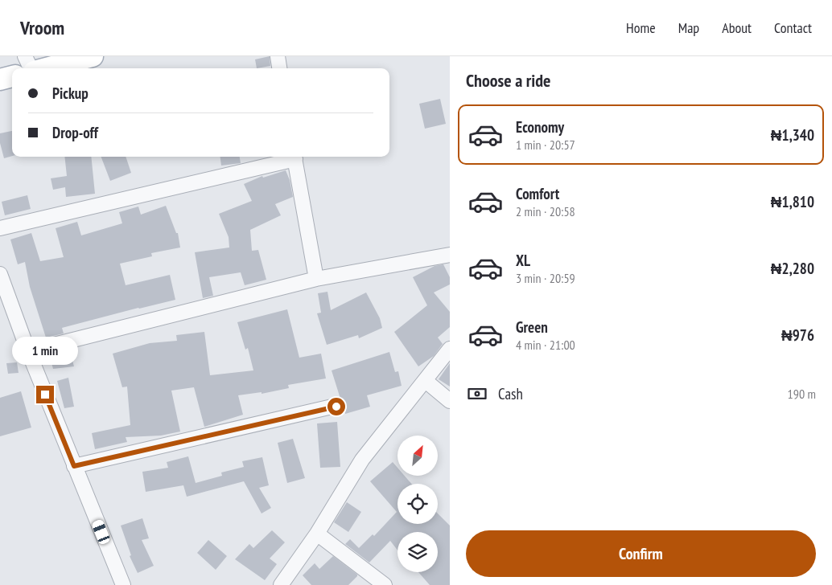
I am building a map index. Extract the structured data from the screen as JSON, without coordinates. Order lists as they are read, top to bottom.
{
  "north": "top right",
  "page": {
    "header": "Vroom",
    "nav": [
      "Home",
      "Map",
      "About",
      "Contact"
    ],
    "heading": "Choose a ride",
    "banner": ["Pickup", "Drop-off"],
    "list": [
      {
        "name": "Economy",
        "note": "1 min · 20:57",
        "value": "₦1,340"
      },
      {
        "name": "Comfort",
        "note": "2 min · 20:58",
        "value": "₦1,810"
      },
      {
        "name": "XL",
        "note": "3 min · 20:59",
        "value": "₦2,280"
      },
      {
        "name": "Green",
        "note": "4 min · 21:00",
        "value": "₦976"
      }
    ],
    "bubble": "1 min",
    "pay": ["Cash", "190 m"],
    "buttons": "Confirm"
  }
}
